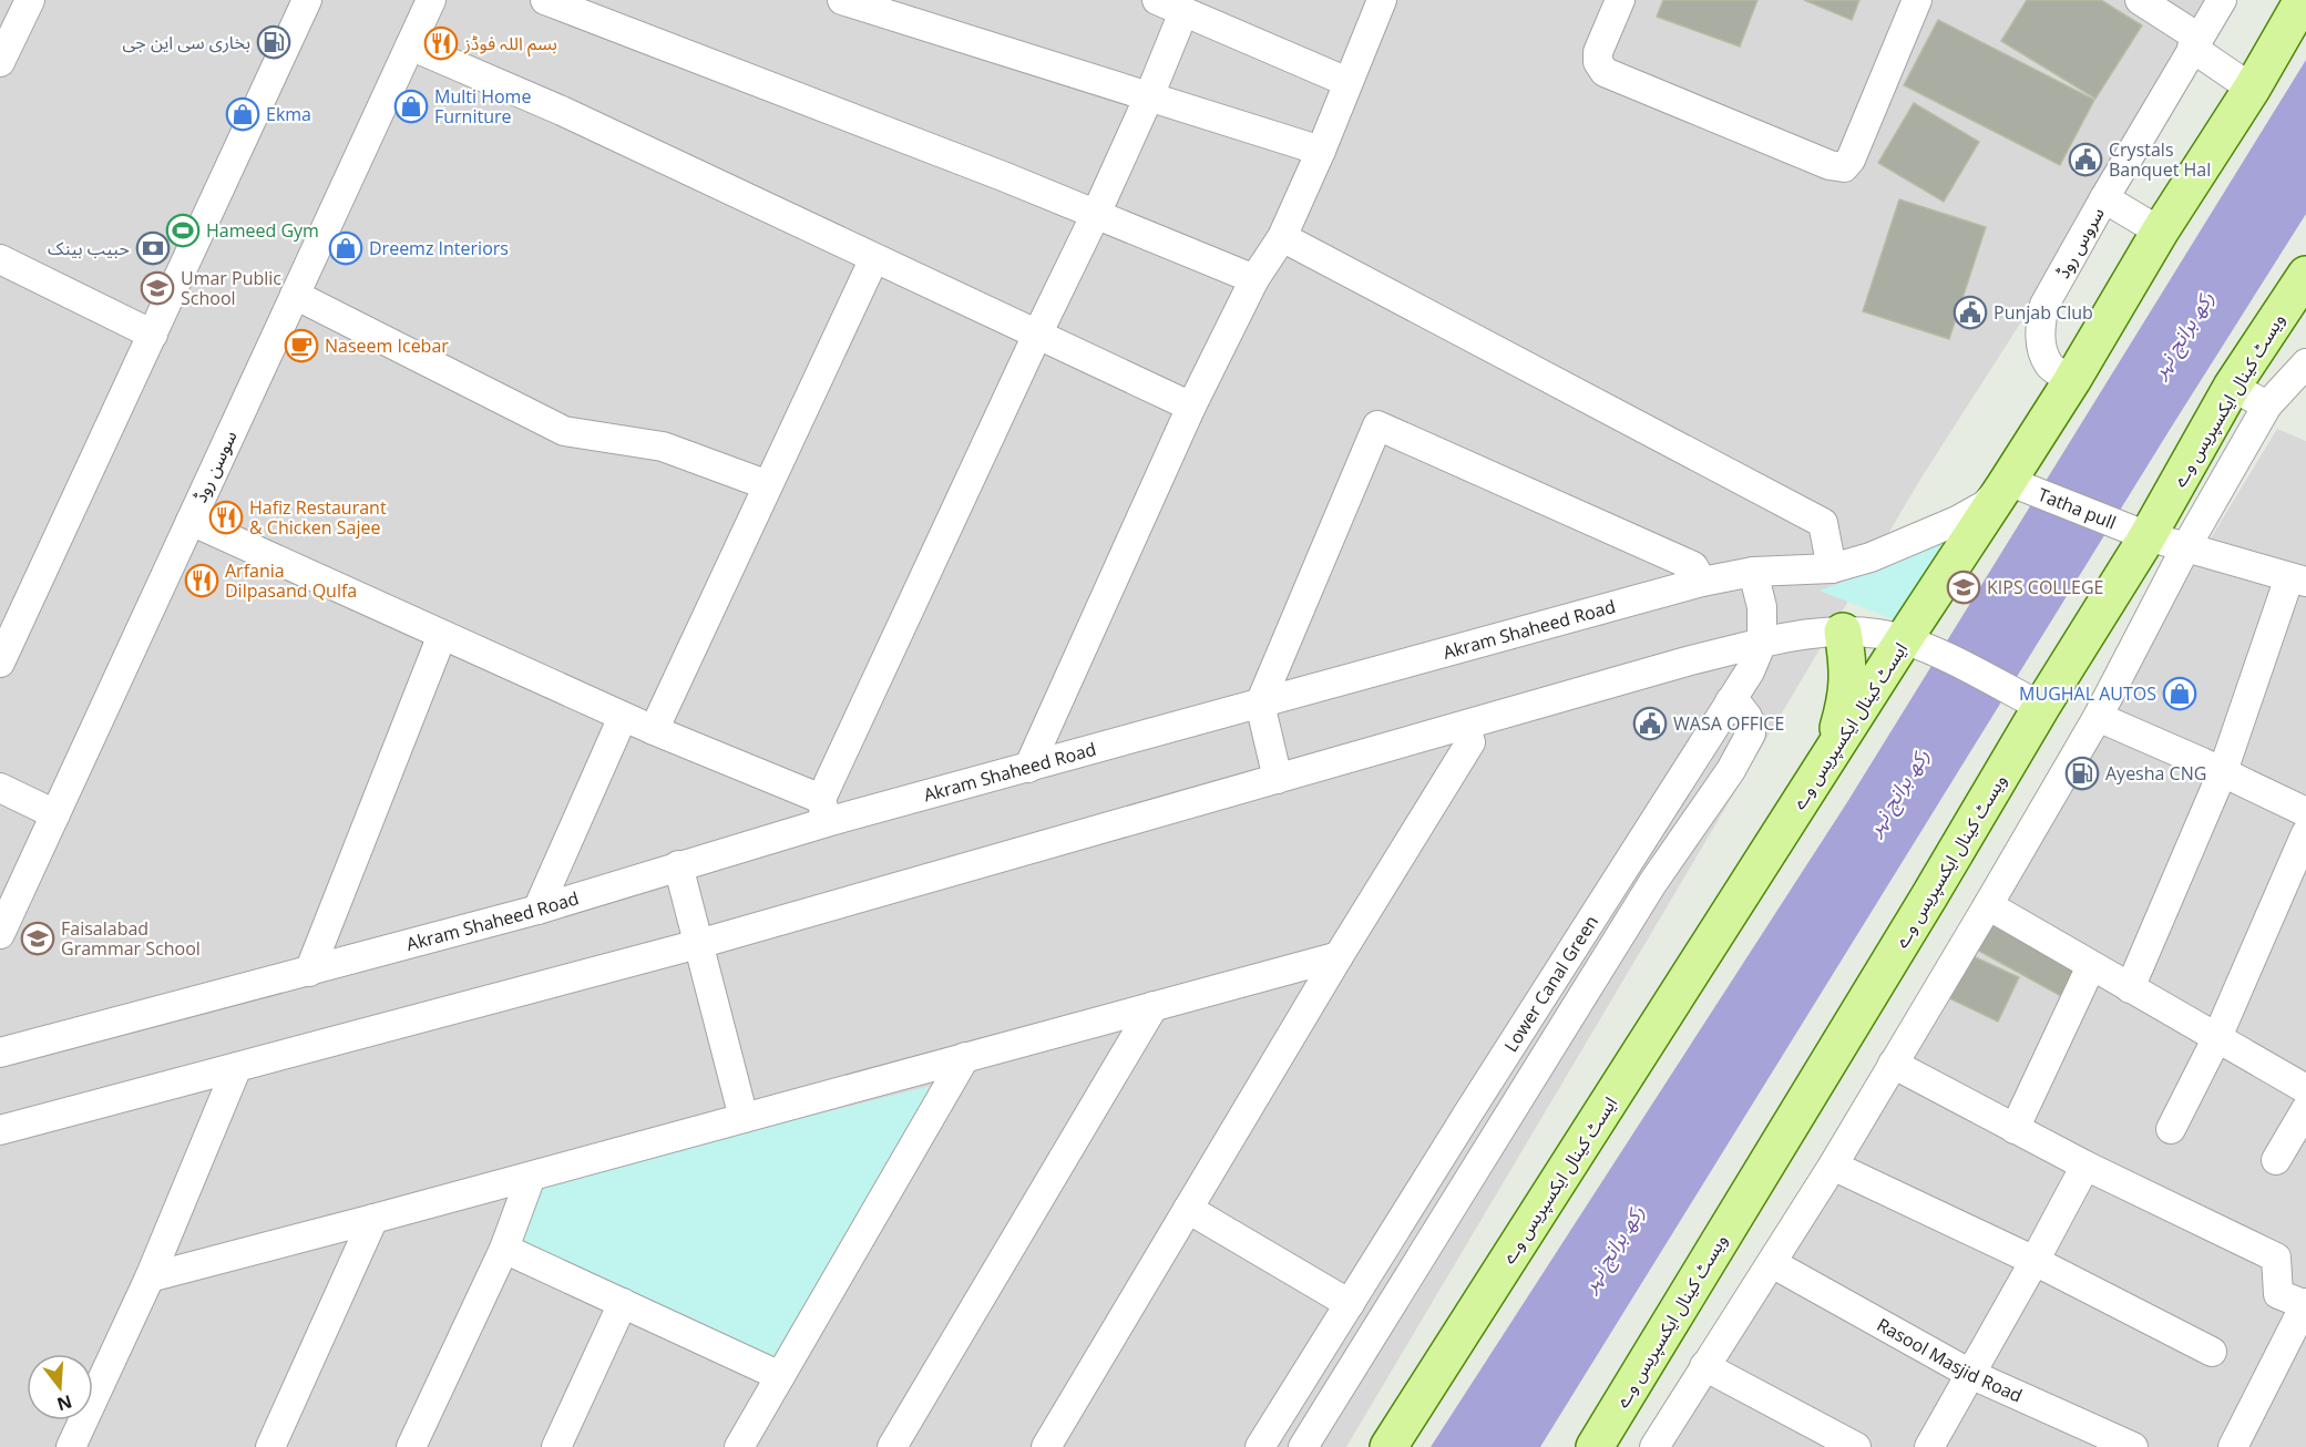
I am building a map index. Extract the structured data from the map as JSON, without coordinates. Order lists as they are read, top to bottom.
{
  "streets": {
    "main road": ["ویسٹ کینال ایکسپریس وے", "ایسٹ کینال ایکسپریس وے"],
    "street": [
      "سروس روڈ",
      "سوسن روڈ",
      "Tatha pull",
      "Akram Shaheed Road",
      "Lower Canal Green",
      "Rasool Masjid Road"
    ]
  },
  "crossings": [
    ["سروس روڈ", "ایسٹ کینال ایکسپریس وے"],
    ["ویسٹ کینال ایکسپریس وے", "Tatha pull"],
    ["Tatha pull", "Akram Shaheed Road"],
    ["Tatha pull", "ایسٹ کینال ایکسپریس وے"],
    ["Akram Shaheed Road", "ایسٹ کینال ایکسپریس وے"]
  ],
  "water": ["رکھ برانچ نہر"],
  "places": {
    "fuel station": ["بخاری سی این جی", "Ayesha CNG"],
    "restaurant": ["بسم اللہ فوڈز", "Hafiz Restaurant & Chicken Sajee", "Arfania Dilpasand Qulfa"],
    "shop": [
      "Multi Home Furniture",
      "Ekma",
      "Dreemz Interiors",
      "MUGHAL AUTOS"
    ],
    "public building": ["Crystals Banquet Hal", "Punjab Club", "WASA OFFICE"],
    "sports": ["Hameed Gym"],
    "bank": ["حبیب بینک"],
    "school or university": ["Umar Public School", "KIPS COLLEGE", "Faisalabad Grammar School"],
    "cafe": ["Naseem Icebar"]
  },
  "north": "bottom"
}
